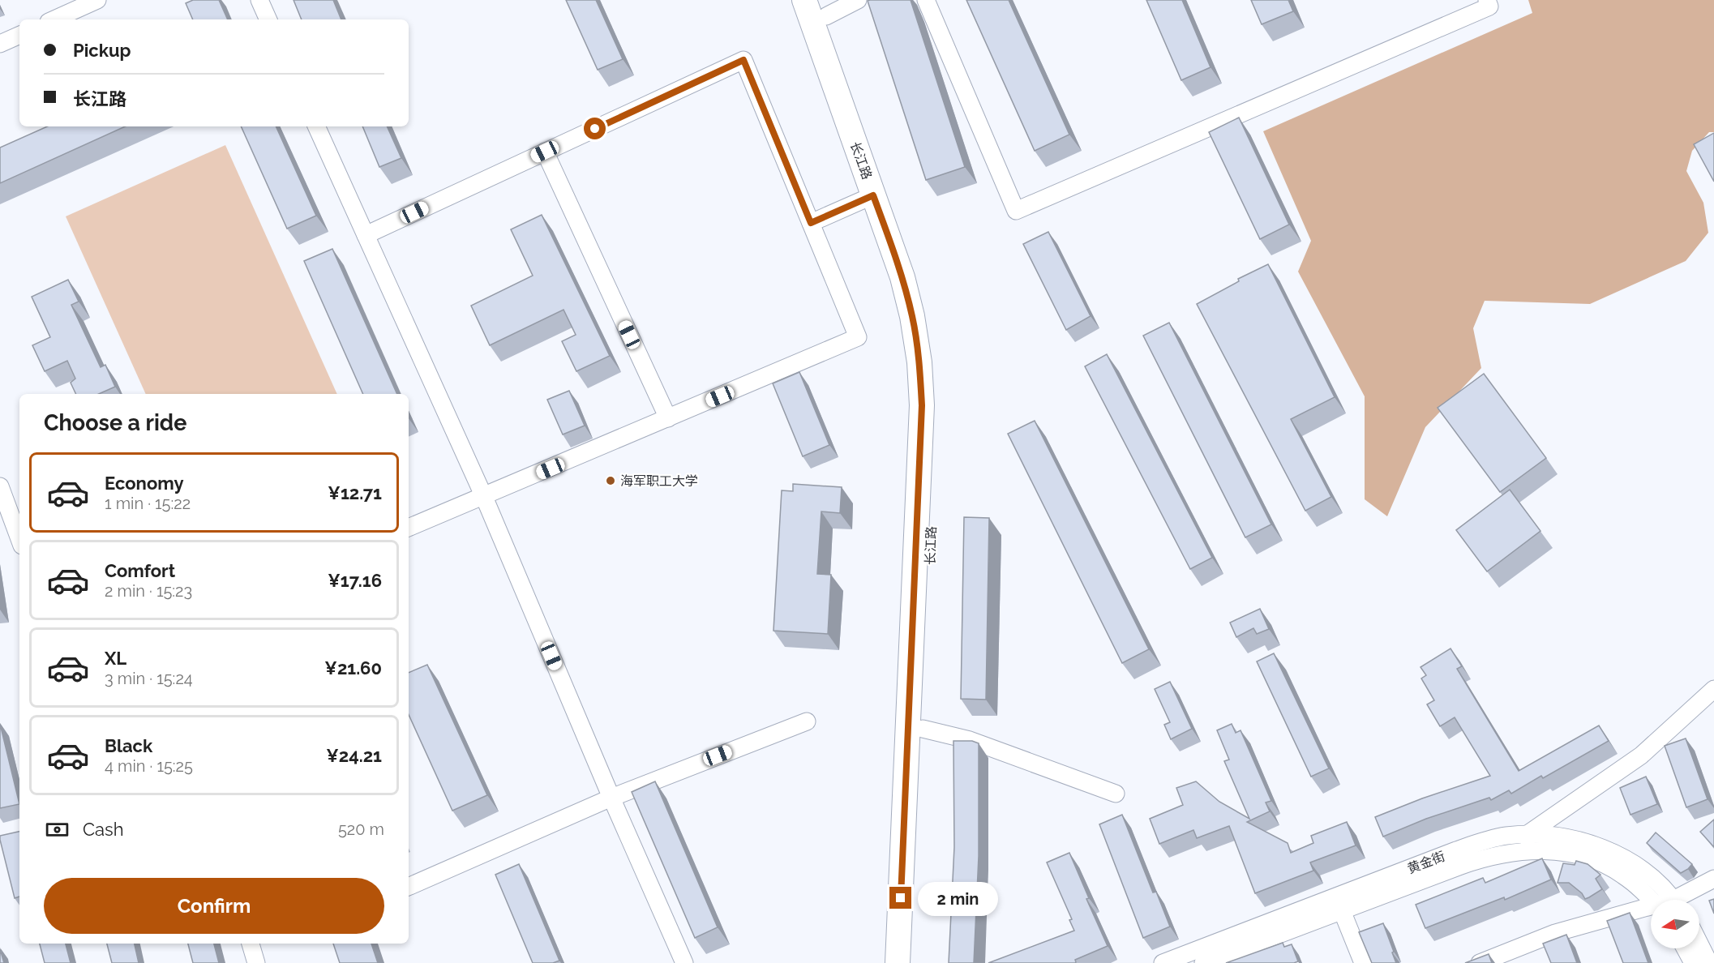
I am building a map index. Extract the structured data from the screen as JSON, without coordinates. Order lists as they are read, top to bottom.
{
  "streets": {
    "highway": ["长江路"],
    "street": ["黄金街"]
  },
  "places": ["海军职工大学"],
  "north": "left",
  "page": {
    "banner": ["Pickup", "长江路"],
    "heading": "Choose a ride",
    "list": [
      {
        "name": "Economy",
        "note": "1 min · 15:22",
        "value": "¥12.71"
      },
      {
        "name": "Comfort",
        "note": "2 min · 15:23",
        "value": "¥17.16"
      },
      {
        "name": "XL",
        "note": "3 min · 15:24",
        "value": "¥21.60"
      },
      {
        "name": "Black",
        "note": "4 min · 15:25",
        "value": "¥24.21"
      }
    ],
    "pay": ["Cash", "520 m"],
    "buttons": "Confirm",
    "bubble": "2 min"
  }
}
